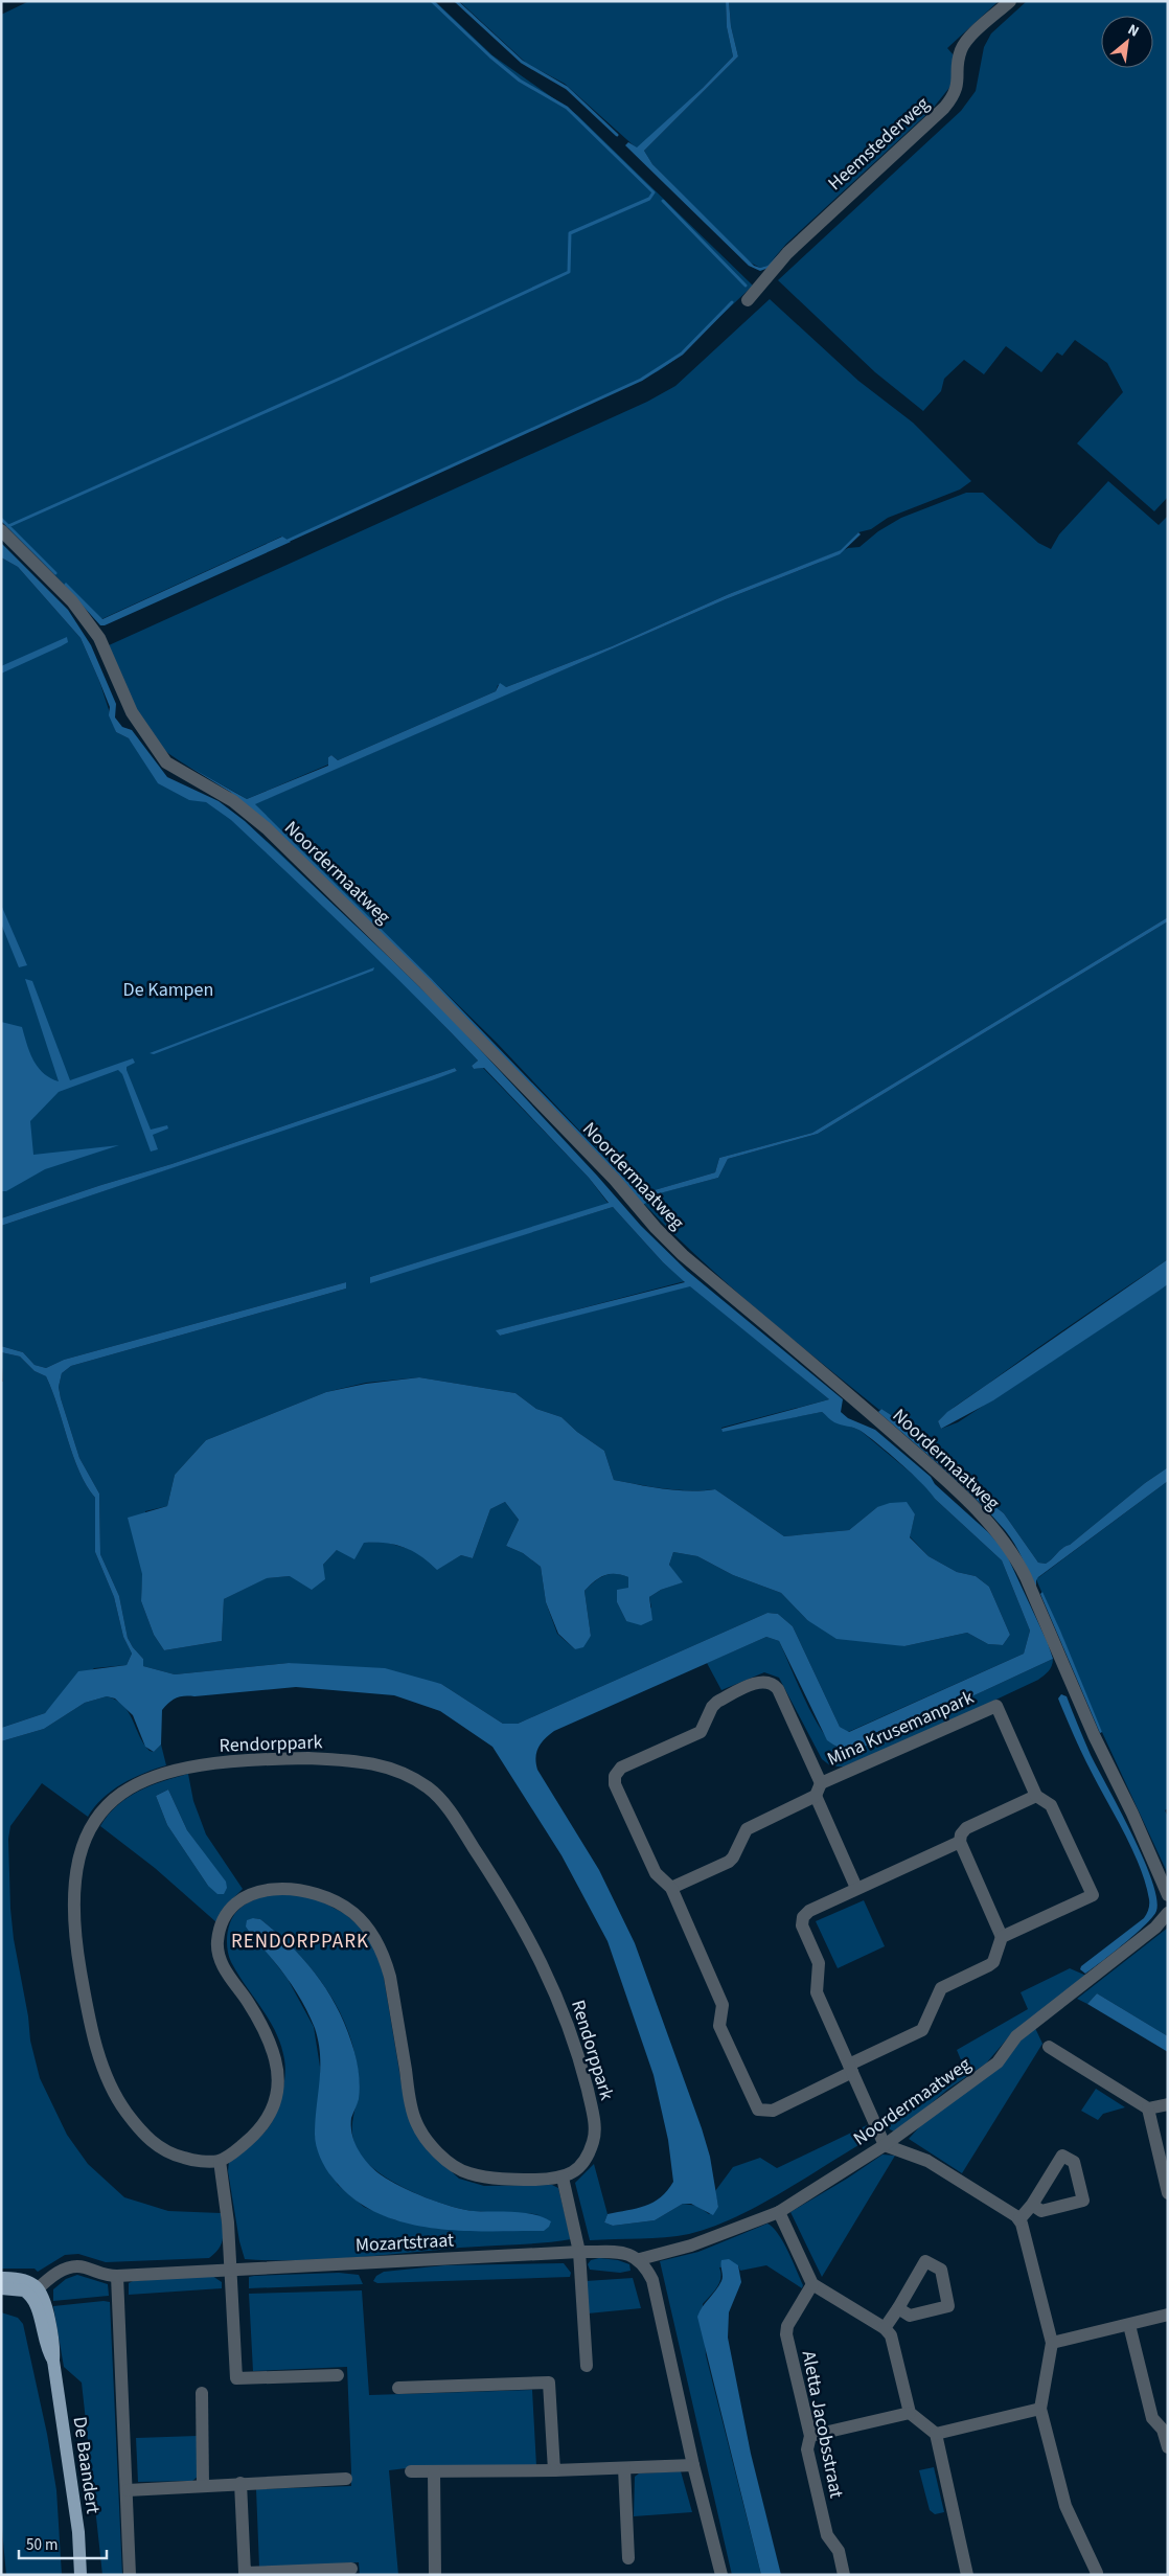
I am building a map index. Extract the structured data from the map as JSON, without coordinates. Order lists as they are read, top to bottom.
{
  "streets": {
    "main road": ["De Baandert"],
    "street": [
      "Heemstederweg",
      "Noordermaatweg",
      "Mina Krusemanpark",
      "Rendorppark",
      "Mozartstraat",
      "Aletta Jacobsstraat"
    ]
  },
  "crossings": [
    ["Noordermaatweg", "Mozartstraat"],
    ["Mozartstraat", "De Baandert"]
  ],
  "districts": ["RENDORPPARK"],
  "parks": ["De Kampen"],
  "scale_bar": "50 m",
  "north": "top right"
}
